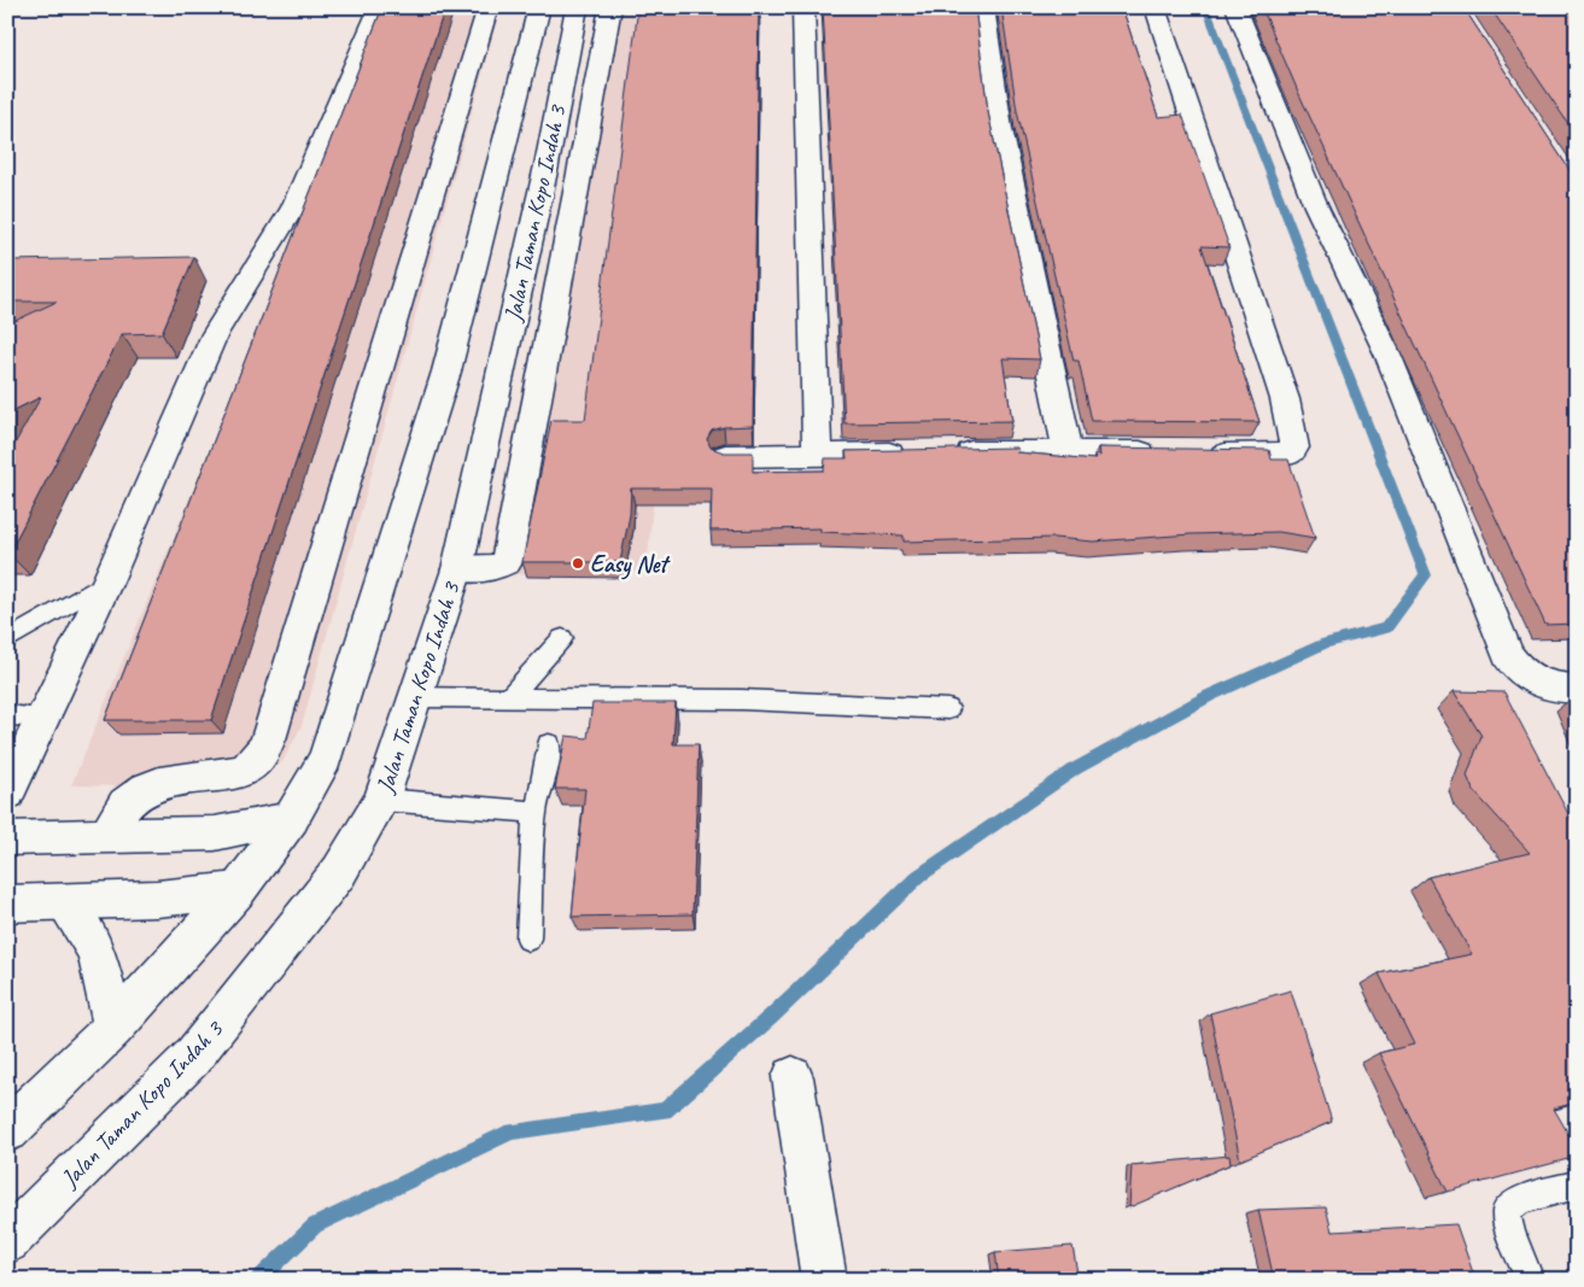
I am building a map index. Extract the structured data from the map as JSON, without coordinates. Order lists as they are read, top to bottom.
{
  "streets": {
    "street": ["Jalan Taman Kopo Indah 3"]
  },
  "places": ["Easy Net"]
}
